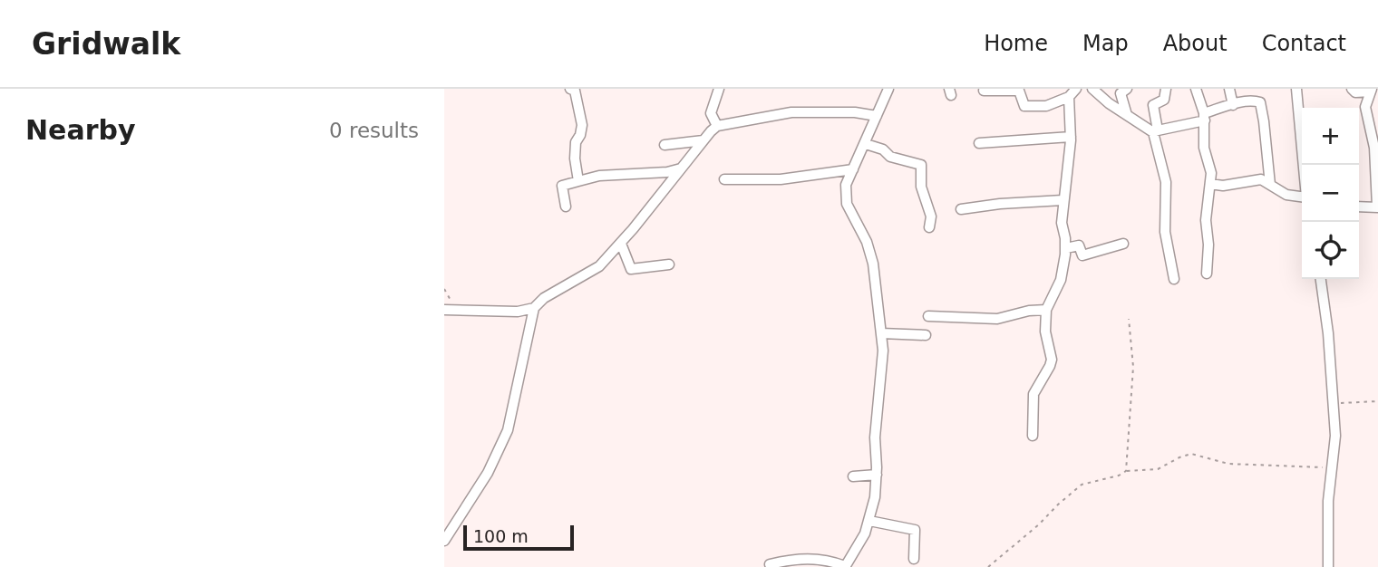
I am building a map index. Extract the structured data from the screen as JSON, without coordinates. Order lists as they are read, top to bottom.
{
  "scale_bar": "100 m",
  "page": {
    "header": "Gridwalk",
    "nav": [
      "Home",
      "Map",
      "About",
      "Contact"
    ],
    "heading": ["Nearby", "0 results"],
    "map_buttons": ["+", "−"],
    "scale": "100 m"
  }
}
